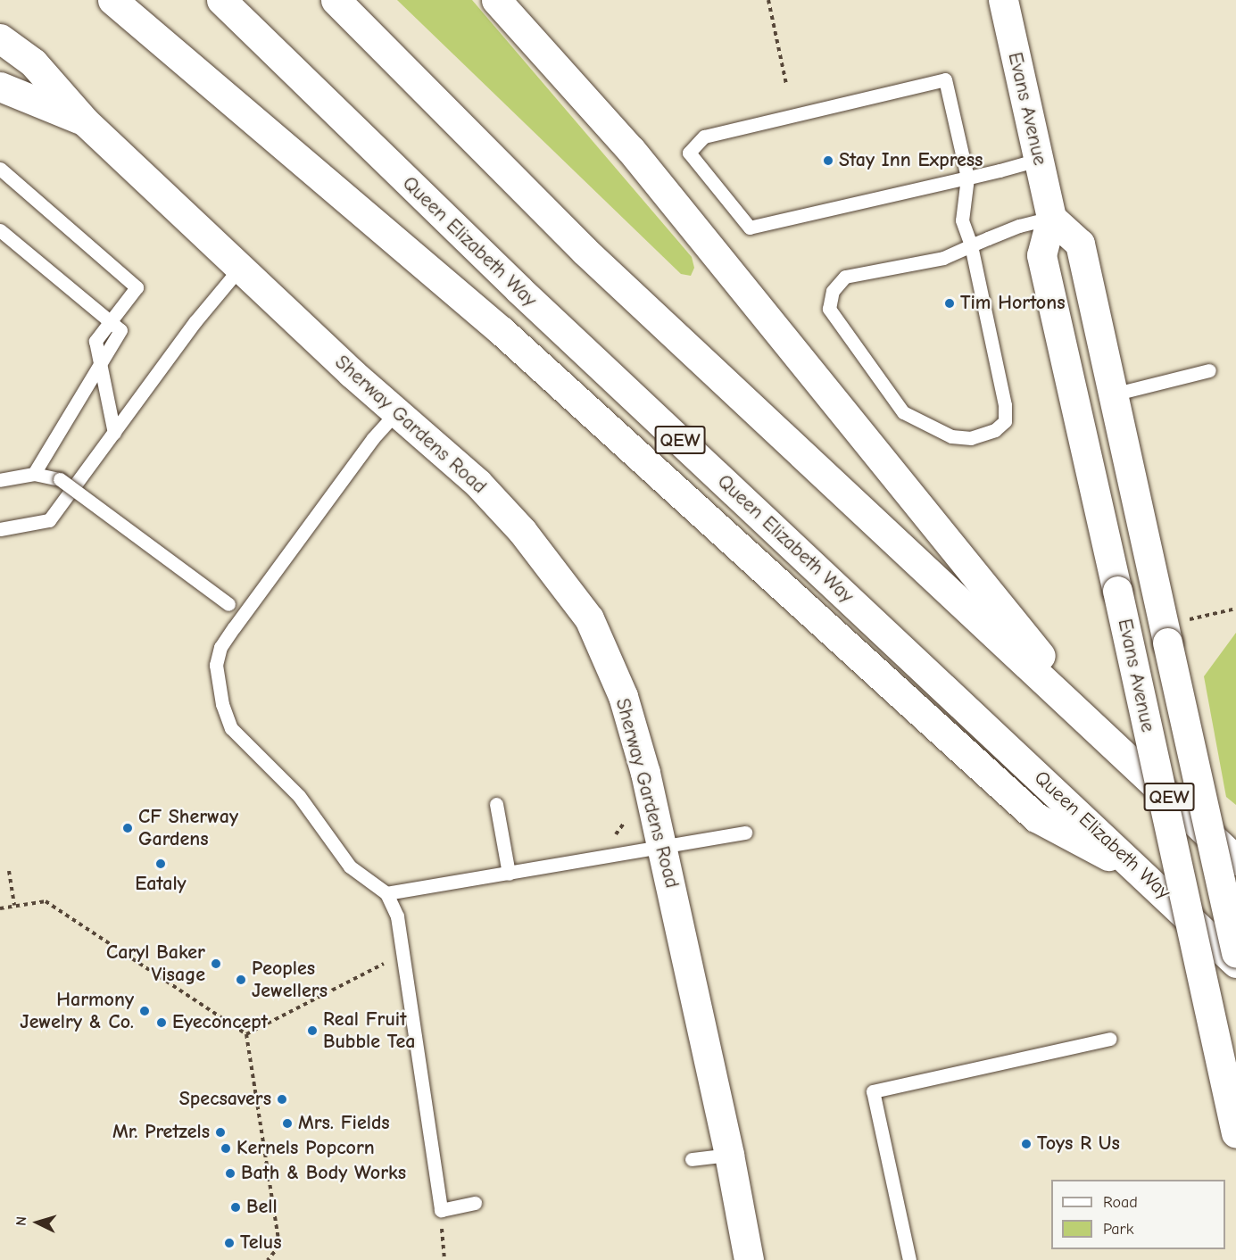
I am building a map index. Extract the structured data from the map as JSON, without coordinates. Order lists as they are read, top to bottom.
{
  "streets": {
    "main road": [
      "Evans Avenue",
      "Queen Elizabeth Way",
      "Sherway Gardens Road",
      "QEW"
    ]
  },
  "places": [
    "Stay Inn Express",
    "Tim Hortons",
    "CF Sherway Gardens",
    "Eataly",
    "Caryl Baker Visage",
    "Peoples Jewellers",
    "Harmony Jewelry & Co.",
    "Eyeconcept",
    "Real Fruit Bubble Tea",
    "Specsavers",
    "Mrs. Fields",
    "Mr. Pretzels",
    "Toys R Us",
    "Kernels Popcorn",
    "Bath & Body Works",
    "Bell",
    "Telus"
  ],
  "legend": ["Road", "Park"],
  "north": "left"
}
